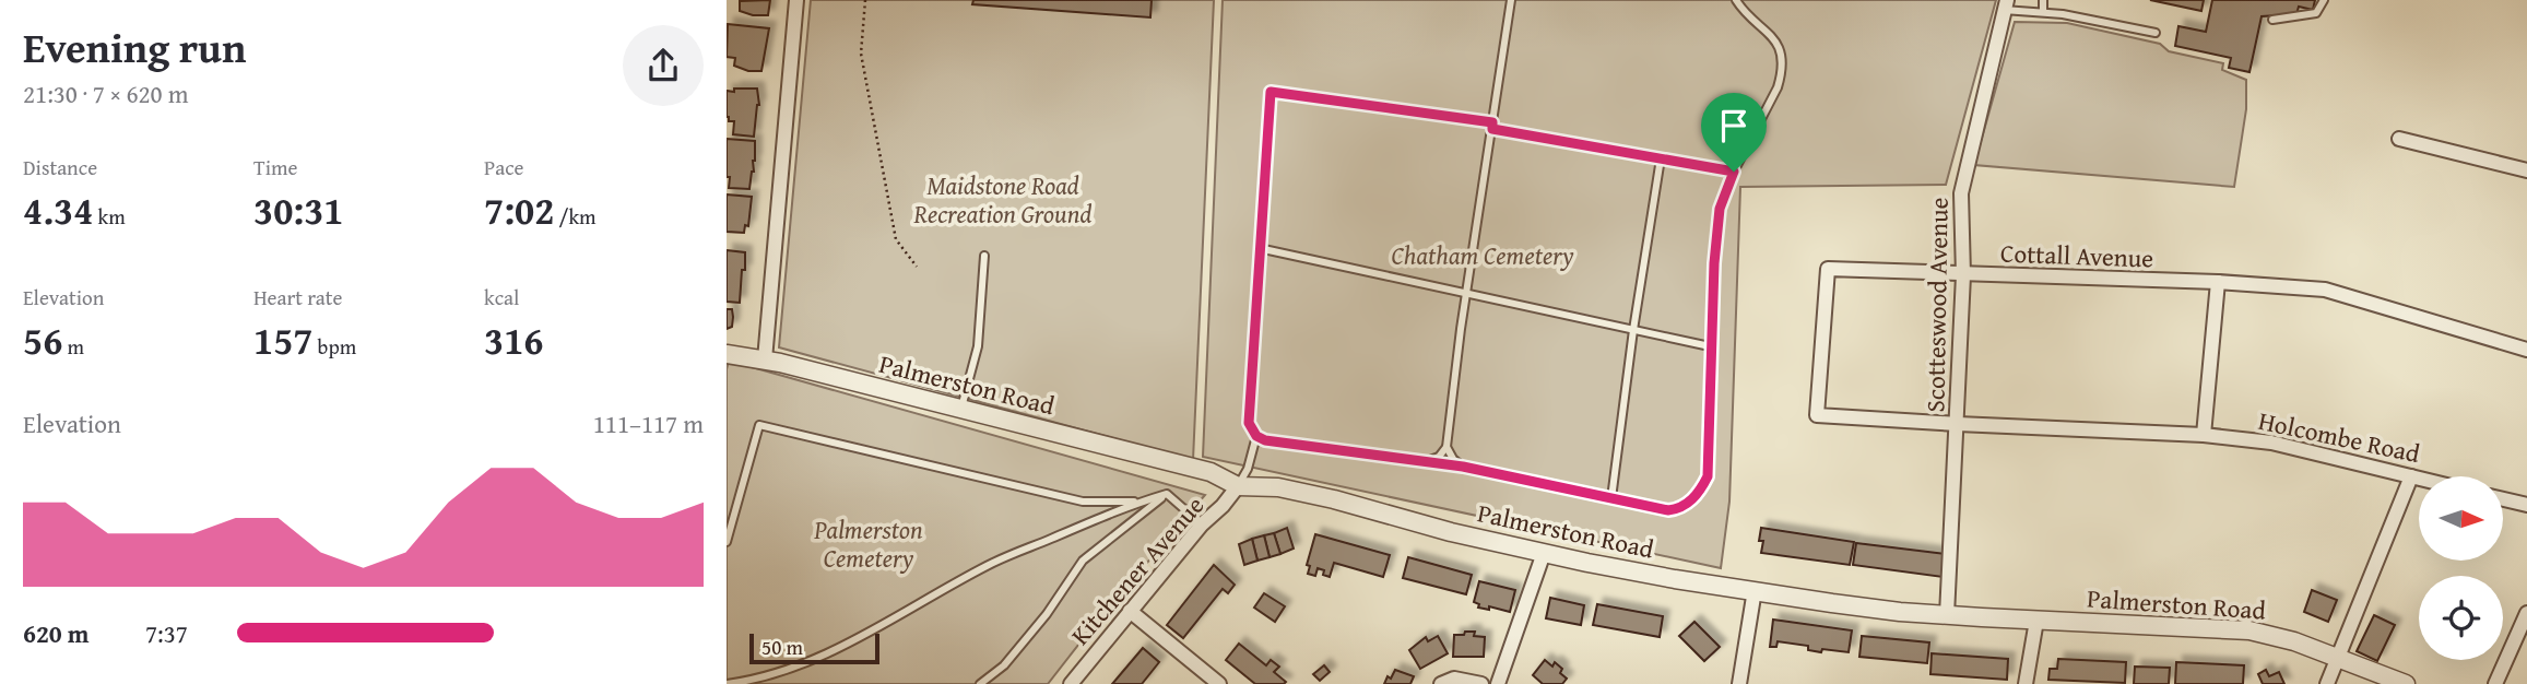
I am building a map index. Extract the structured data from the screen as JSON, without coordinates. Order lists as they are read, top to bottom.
{
  "streets": {
    "street": [
      "Cottall Avenue",
      "Scotteswood Avenue",
      "Palmerston Road",
      "Holcombe Road",
      "Kitchener Avenue"
    ]
  },
  "crossings": [
    ["Cottall Avenue", "Scotteswood Avenue"],
    ["Cottall Avenue", "Holcombe Road"],
    ["Scotteswood Avenue", "Palmerston Road"],
    ["Scotteswood Avenue", "Holcombe Road"],
    ["Palmerston Road", "Kitchener Avenue"]
  ],
  "parks": ["Maidstone Road Recreation Ground", "Chatham Cemetery", "Palmerston Cemetery"],
  "scale_bar": "50 m",
  "north": "right",
  "page": {
    "heading": ["Evening run", "21:30 · 7 × 620 m"],
    "stats": [
      ["Distance", "4.34 km"],
      ["Time", "30:31"],
      ["Pace", "7:02 /km"],
      ["Elevation", "56 m"],
      ["Heart rate", "157 bpm"],
      ["kcal", "316"]
    ],
    "chart": ["Elevation", "111–117 m"],
    "list": [
      {
        "name": "620 m",
        "note": "7:37"
      }
    ],
    "scale": "50 m"
  }
}
